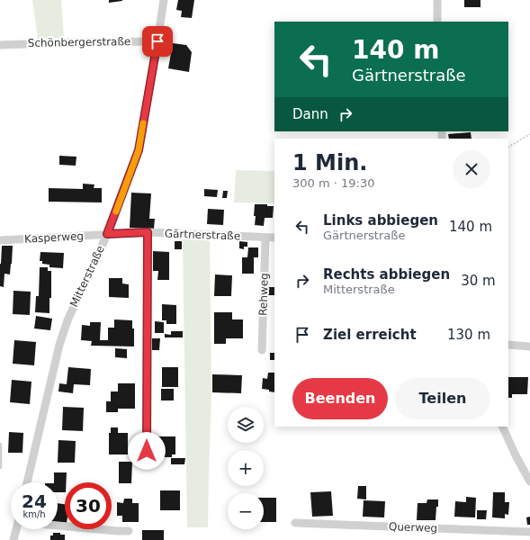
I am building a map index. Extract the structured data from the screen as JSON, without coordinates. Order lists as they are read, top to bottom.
{
  "streets": {
    "street": [
      "Schönbergerstraße",
      "Gärtnerstraße",
      "Kasperweg",
      "Mitterstraße",
      "Rehweg",
      "Querweg"
    ]
  },
  "crossings": [
    ["Schönbergerstraße", "Mitterstraße"],
    ["Gärtnerstraße", "Kasperweg"],
    ["Gärtnerstraße", "Mitterstraße"],
    ["Gärtnerstraße", "Rehweg"],
    ["Kasperweg", "Mitterstraße"]
  ],
  "page": {
    "turn": ["140 m", "Gärtnerstraße"],
    "then": "Dann",
    "heading": ["1 Min.", "300 m · 19:30"],
    "list": [
      {
        "name": "Links abbiegen",
        "note": "Gärtnerstraße",
        "value": "140 m"
      },
      {
        "name": "Rechts abbiegen",
        "note": "Mitterstraße",
        "value": "30 m"
      },
      {
        "name": "Ziel erreicht",
        "value": "130 m"
      }
    ],
    "buttons": ["Beenden", "Teilen"],
    "map_buttons": ["+", "−"],
    "speed": "24 km/h",
    "limit": "30"
  }
}
